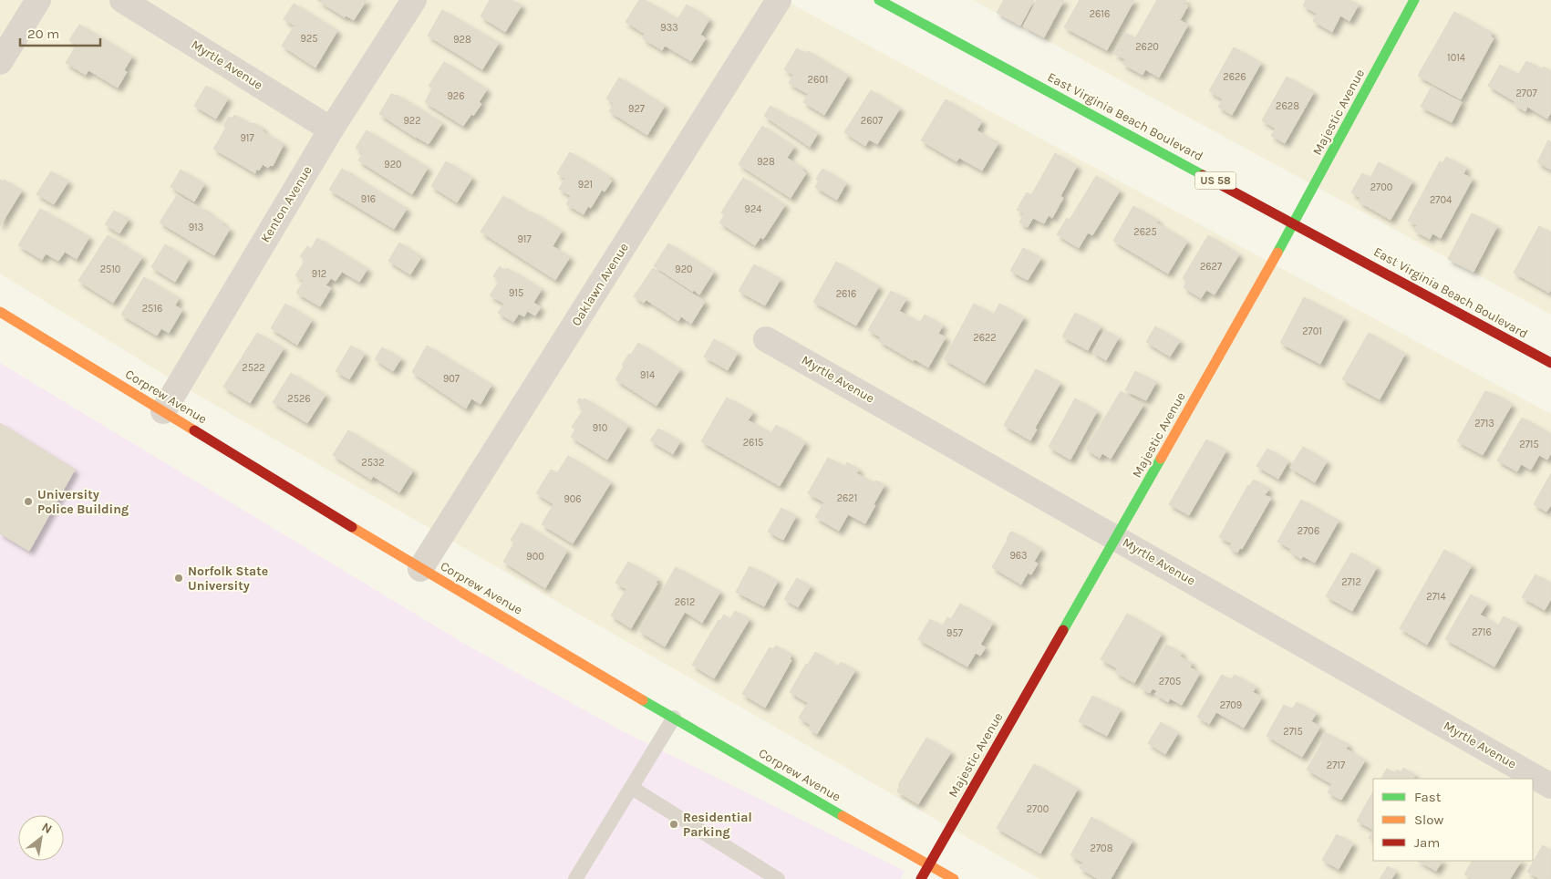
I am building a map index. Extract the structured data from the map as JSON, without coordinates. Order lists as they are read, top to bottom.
{
  "streets": {
    "street": [
      "Myrtle Avenue",
      "Majestic Avenue",
      "East Virginia Beach Boulevard",
      "US 58",
      "Kenton Avenue",
      "Oaklawn Avenue",
      "Corprew Avenue"
    ]
  },
  "crossings": [
    ["Myrtle Avenue", "Majestic Avenue"],
    ["Myrtle Avenue", "Kenton Avenue"],
    ["Majestic Avenue", "East Virginia Beach Boulevard"],
    ["Majestic Avenue", "Corprew Avenue"],
    ["Kenton Avenue", "Corprew Avenue"],
    ["Oaklawn Avenue", "Corprew Avenue"]
  ],
  "places": ["University Police Building", "Norfolk State University", "Residential Parking"],
  "house_numbers": [
    "2616",
    "933",
    "925",
    "928",
    "2620",
    "1014",
    "2626",
    "2601",
    "2707",
    "926",
    "2628",
    "927",
    "922",
    "2607",
    "917",
    "928",
    "920",
    "921",
    "2700",
    "916",
    "2704",
    "924",
    "913",
    "2625",
    "917",
    "2627",
    "2510",
    "920",
    "912",
    "915",
    "2616",
    "2516",
    "2701",
    "2622",
    "2522",
    "914",
    "907",
    "2526",
    "2713",
    "910",
    "2615",
    "2715",
    "2532",
    "2621",
    "906",
    "2706",
    "963",
    "900",
    "2712",
    "2714",
    "2612",
    "2716",
    "957",
    "2705",
    "2709",
    "2715",
    "2717",
    "2700",
    "2708"
  ],
  "legend": ["Fast", "Slow", "Jam"],
  "scale_bar": "20 m",
  "north": "top right"
}
